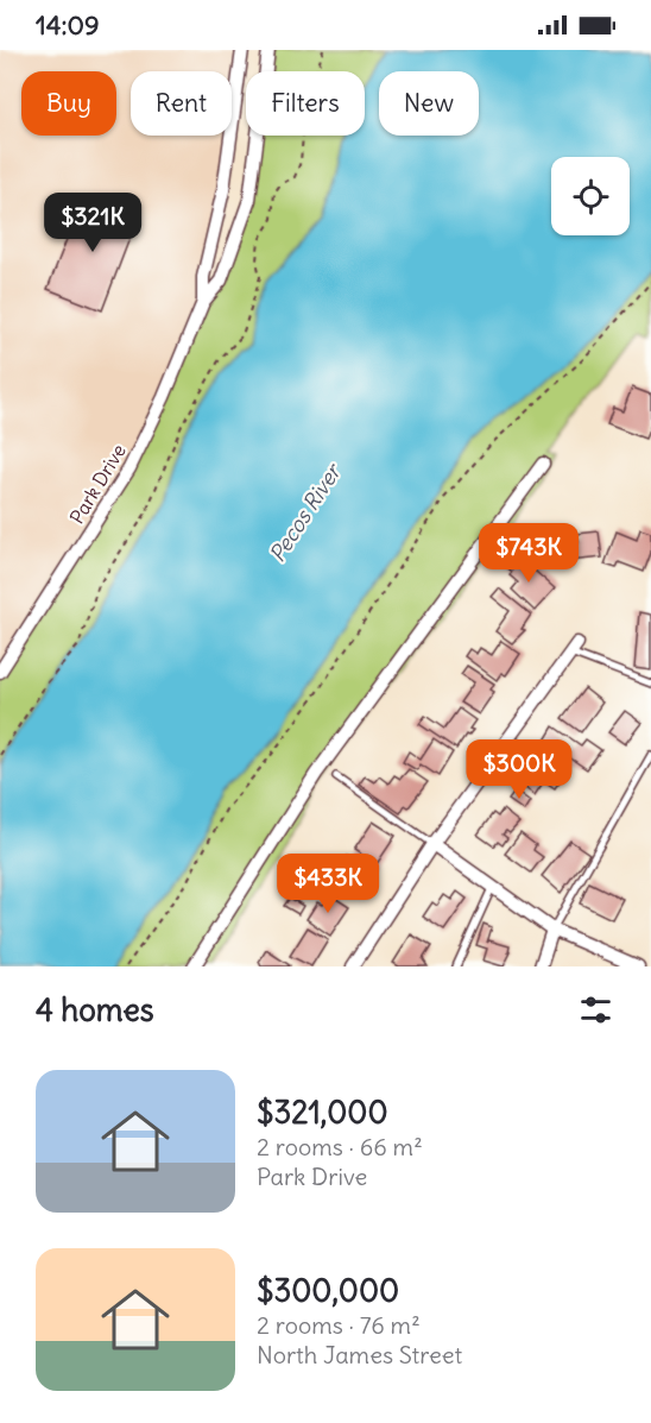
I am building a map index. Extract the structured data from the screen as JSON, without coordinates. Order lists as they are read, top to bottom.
{
  "streets": {
    "street": ["Park Drive"]
  },
  "water": ["Pecos River"],
  "page": {
    "status": "14:09",
    "chip": [
      "Buy",
      "Rent",
      "Filters",
      "New"
    ],
    "price": [
      "$321K",
      "$743K",
      "$300K",
      "$433K"
    ],
    "heading": "4 homes",
    "list": [
      {
        "name": "$321,000",
        "note": "2 rooms · 66 m² · Park Drive"
      },
      {
        "name": "$300,000",
        "note": "2 rooms · 76 m² · North James Street"
      }
    ]
  }
}
